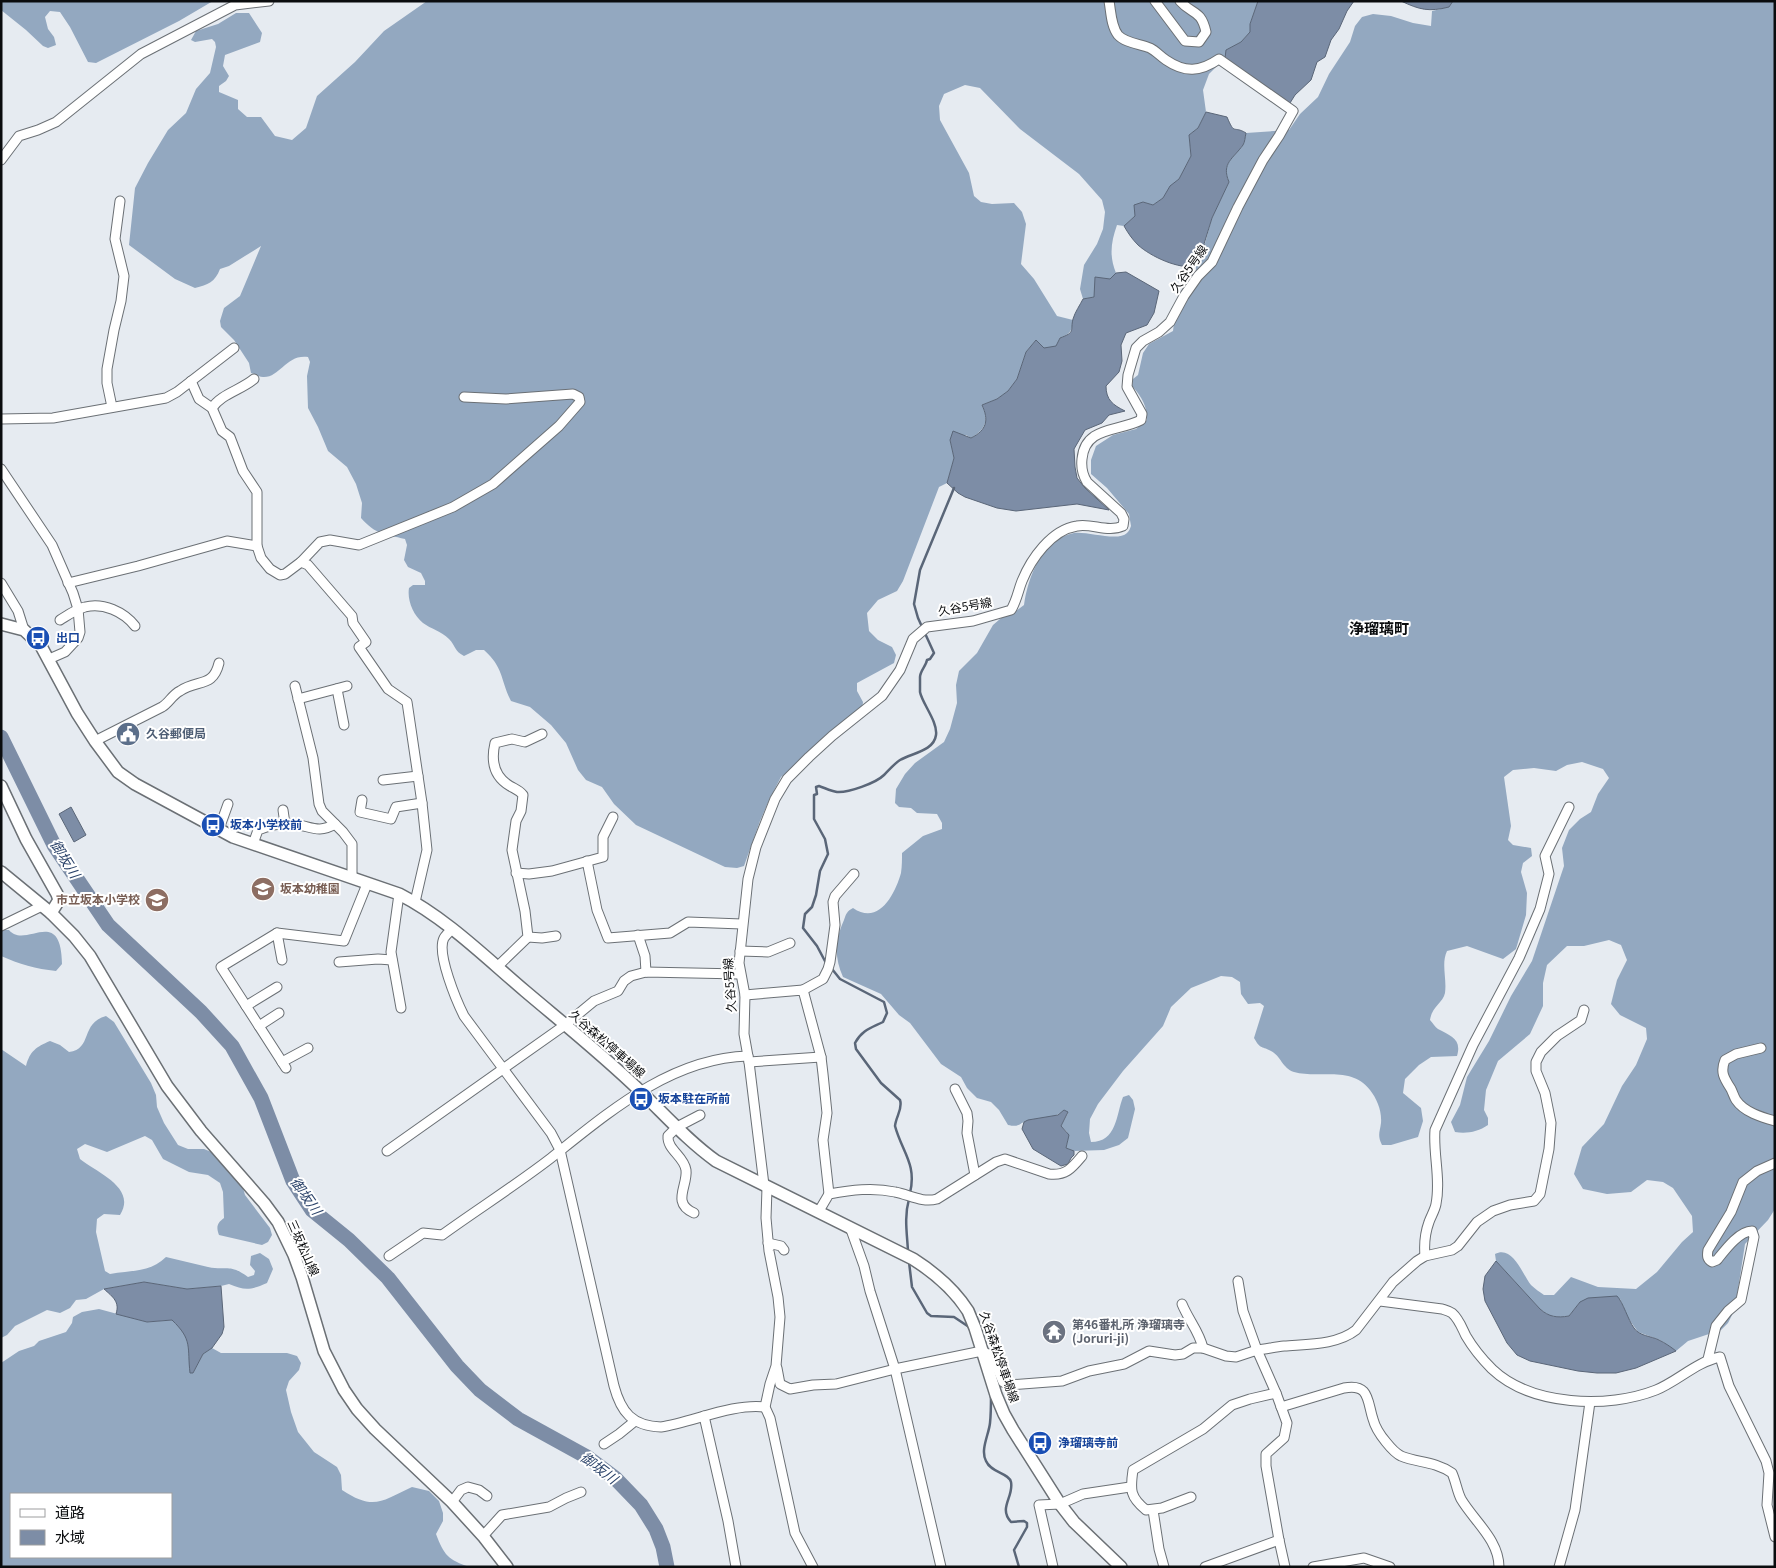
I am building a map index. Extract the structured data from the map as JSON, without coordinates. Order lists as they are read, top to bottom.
{
  "streets": {
    "main road": ["久谷森松停車場線", "三坂松山線"],
    "street": ["久谷5号線"]
  },
  "crossings": [
    ["久谷5号線", "久谷森松停車場線"]
  ],
  "districts": ["浄瑠璃町"],
  "water": ["御坂川"],
  "places": {
    "bus stop": [
      "出口",
      "坂本小学校前",
      "坂本駐在所前",
      "浄瑠璃寺前"
    ],
    "public building": ["久谷郵便局"],
    "school or university": ["坂本幼稚園", "市立坂本小学校"],
    "temple": ["第46番札所 浄瑠璃寺 (Joruri-ji)"]
  },
  "legend": ["道路", "水域"]
}
